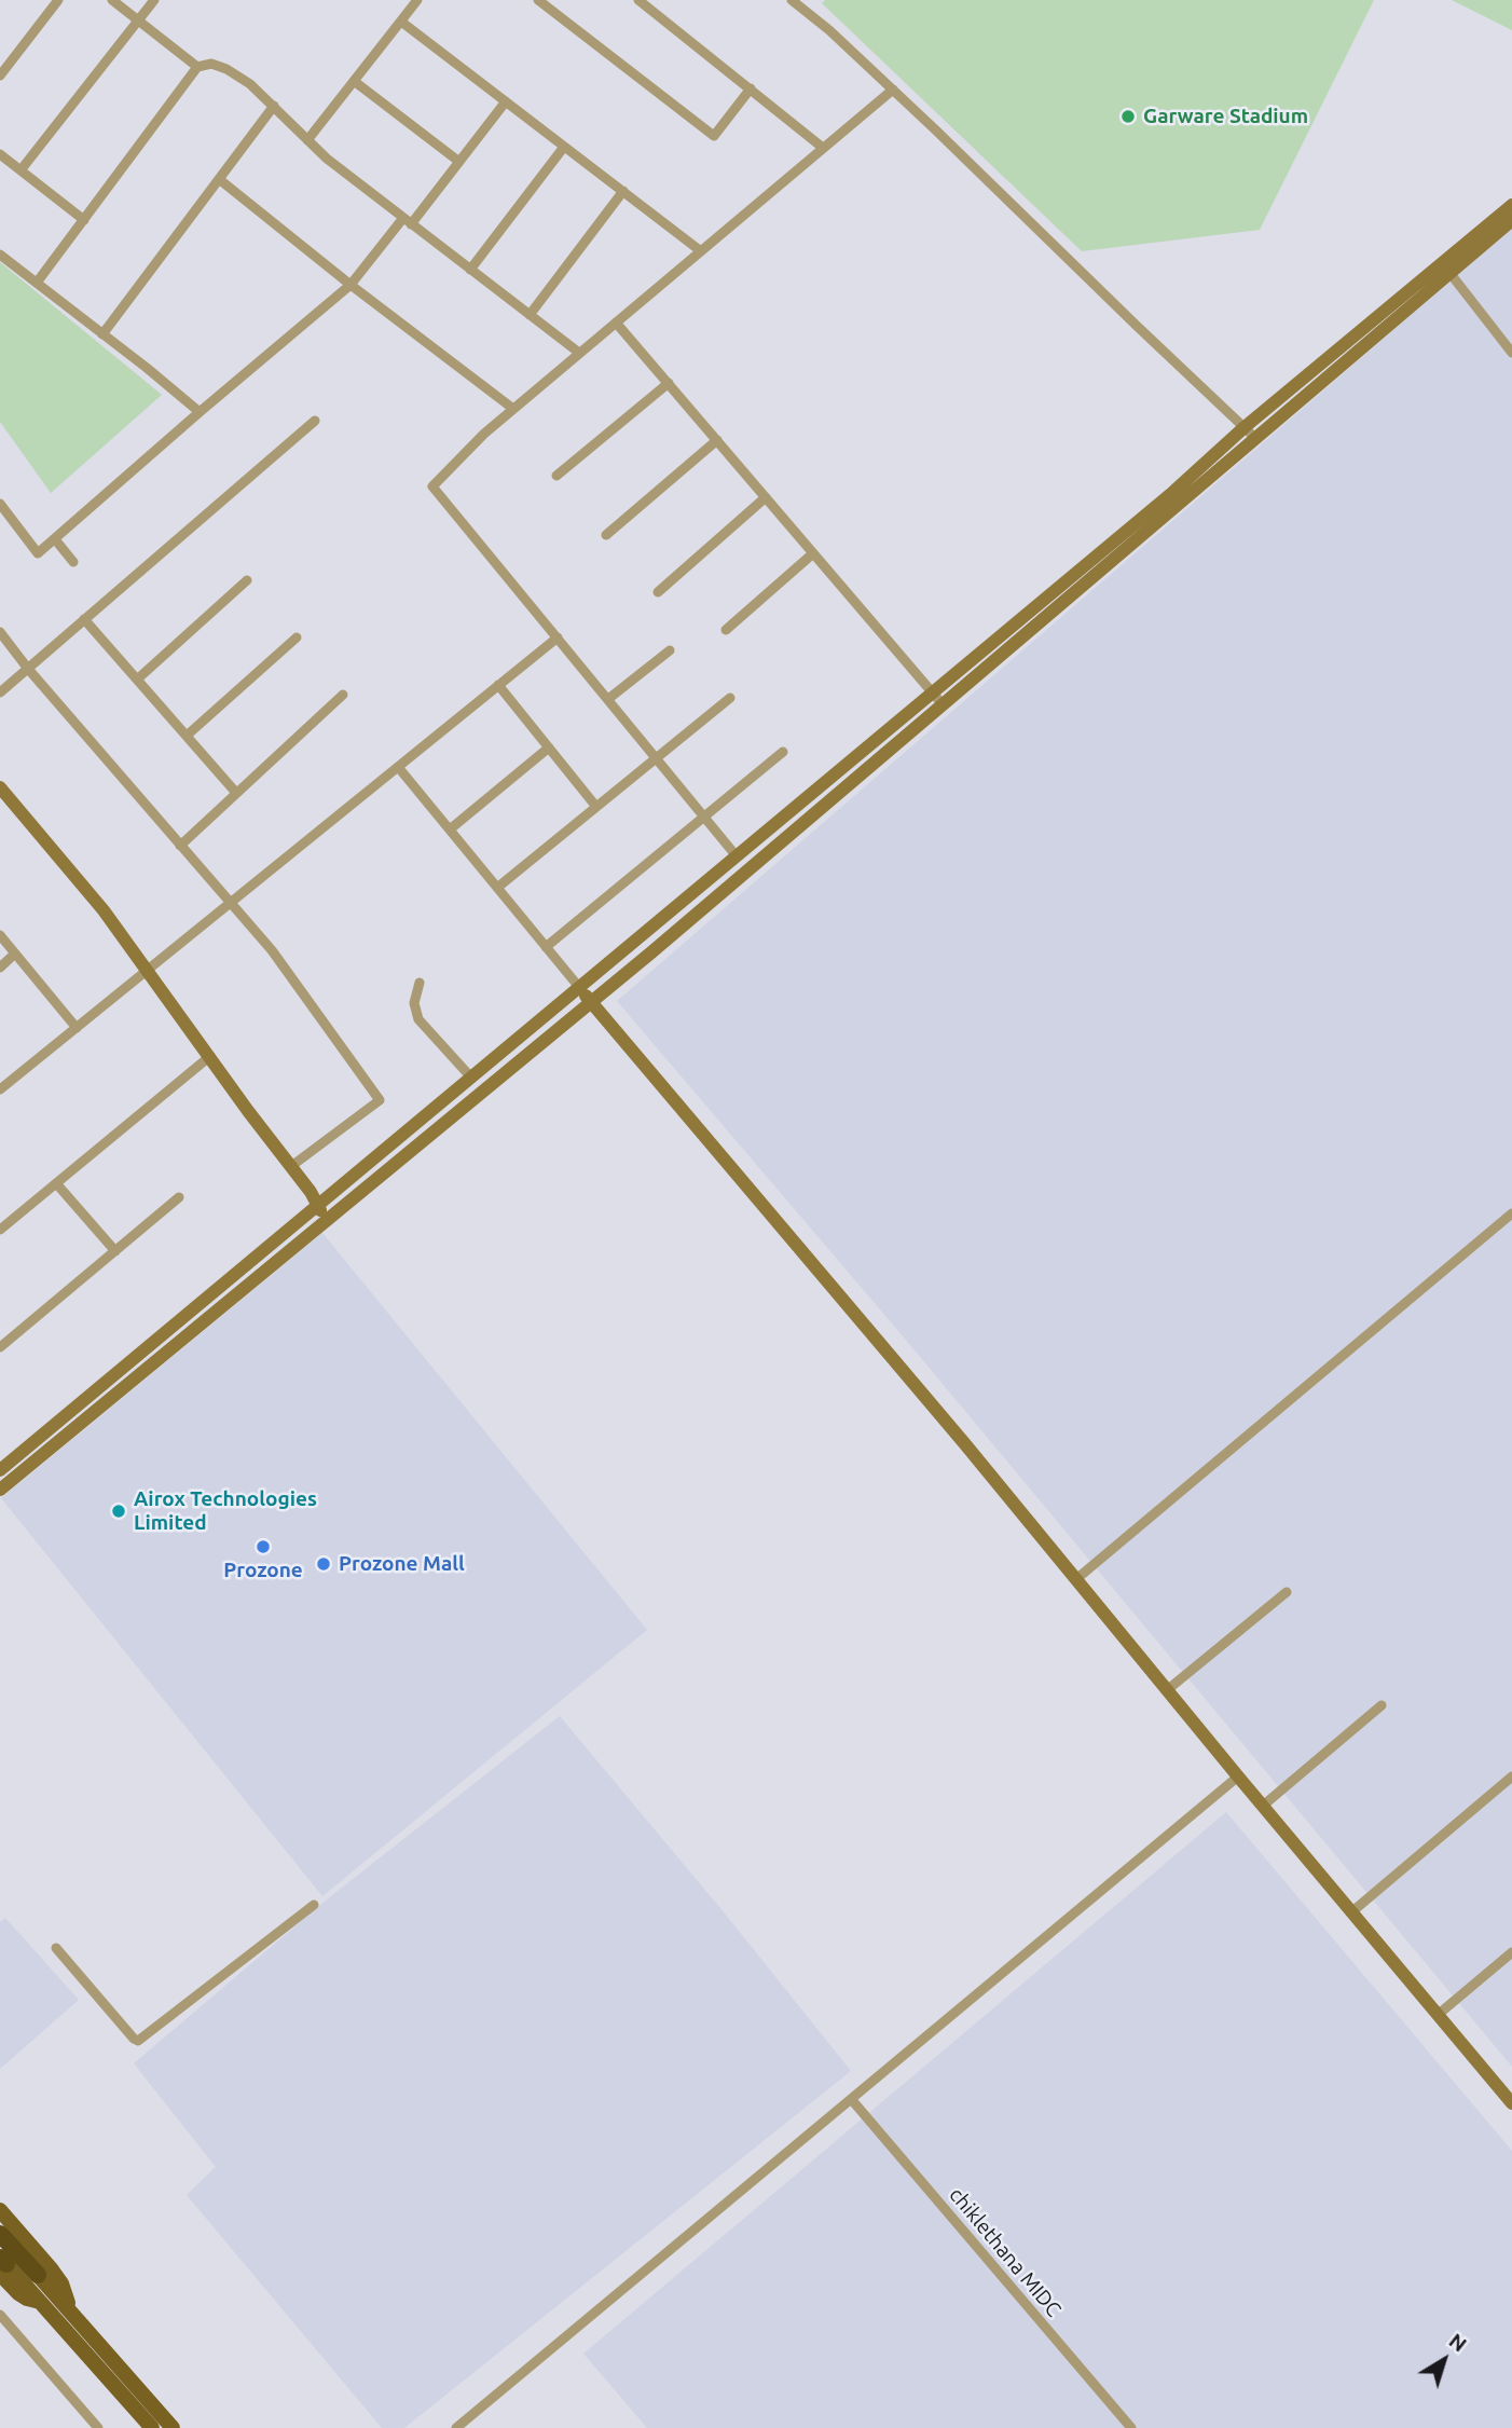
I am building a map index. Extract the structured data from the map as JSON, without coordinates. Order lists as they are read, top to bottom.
{
  "streets": {
    "street": ["chiklethana MIDC"]
  },
  "places": [
    "Garware Stadium",
    "Airox Technologies Limited",
    "Prozone",
    "Prozone Mall"
  ],
  "north": "top right"
}
